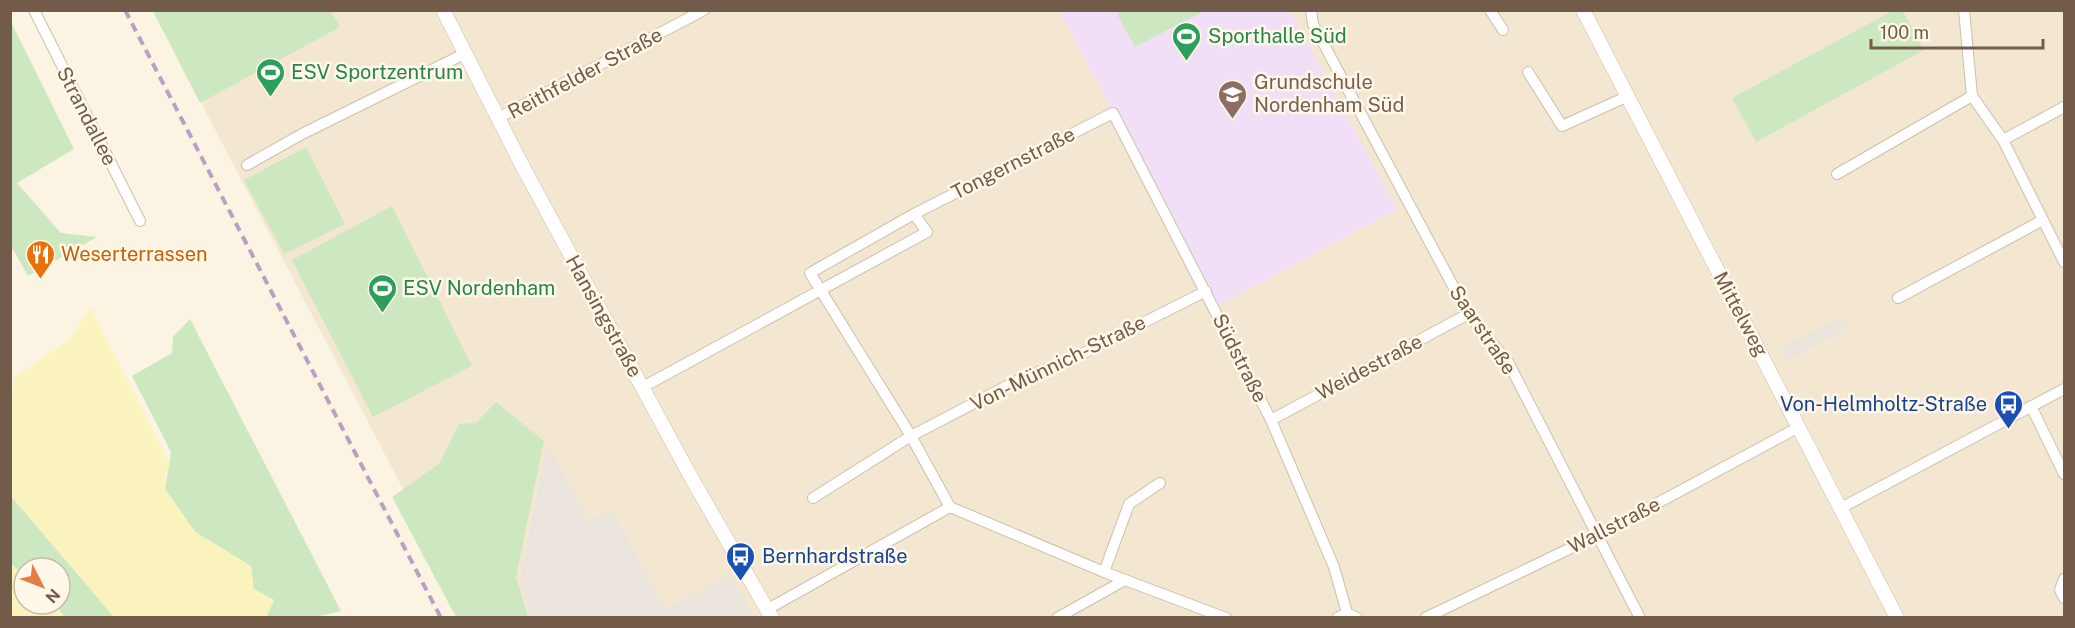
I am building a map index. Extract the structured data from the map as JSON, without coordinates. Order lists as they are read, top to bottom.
{
  "streets": {
    "street": [
      "Reithfelder Straße",
      "Strandallee",
      "Tongernstraße",
      "Mittelweg",
      "Hansingstraße",
      "Saarstraße",
      "Südstraße",
      "Von-Münnich-Straße",
      "Weidestraße",
      "Wallstraße"
    ]
  },
  "crossings": [
    ["Reithfelder Straße", "Hansingstraße"],
    ["Tongernstraße", "Südstraße"],
    ["Mittelweg", "Wallstraße"],
    ["Saarstraße", "Weidestraße"],
    ["Saarstraße", "Wallstraße"],
    ["Südstraße", "Von-Münnich-Straße"],
    ["Südstraße", "Weidestraße"]
  ],
  "places": {
    "sports": ["Sporthalle Süd", "ESV Sportzentrum", "ESV Nordenham"],
    "school or university": ["Grundschule Nordenham Süd"],
    "restaurant": ["Weserterrassen"],
    "bus stop": ["Von-Helmholtz-Straße", "Bernhardstraße"]
  },
  "scale_bar": "100 m",
  "north": "bottom right"
}
